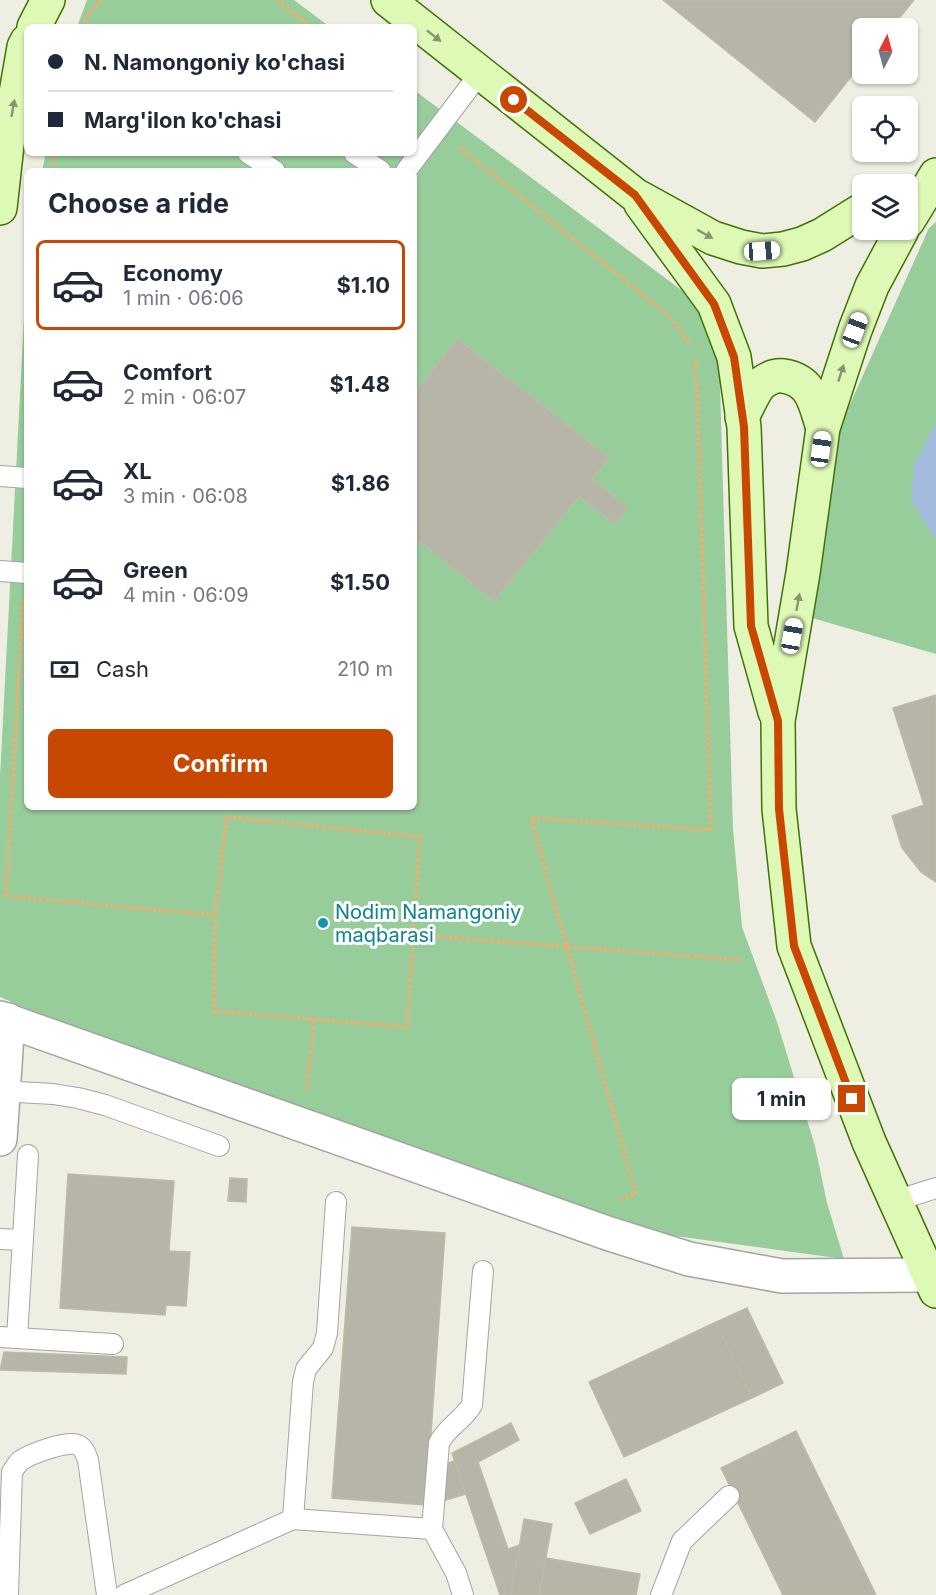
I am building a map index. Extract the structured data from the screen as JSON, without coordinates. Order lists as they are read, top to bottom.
{
  "places": ["Nodim Namangoniy maqbarasi"],
  "north": "top",
  "page": {
    "banner": ["N. Namongoniy ko'chasi", "Marg'ilon ko'chasi"],
    "heading": "Choose a ride",
    "list": [
      {
        "name": "Economy",
        "note": "1 min · 06:06",
        "value": "$1.10"
      },
      {
        "name": "Comfort",
        "note": "2 min · 06:07",
        "value": "$1.48"
      },
      {
        "name": "XL",
        "note": "3 min · 06:08",
        "value": "$1.86"
      },
      {
        "name": "Green",
        "note": "4 min · 06:09",
        "value": "$1.50"
      }
    ],
    "pay": ["Cash", "210 m"],
    "buttons": "Confirm",
    "bubble": "1 min"
  }
}
